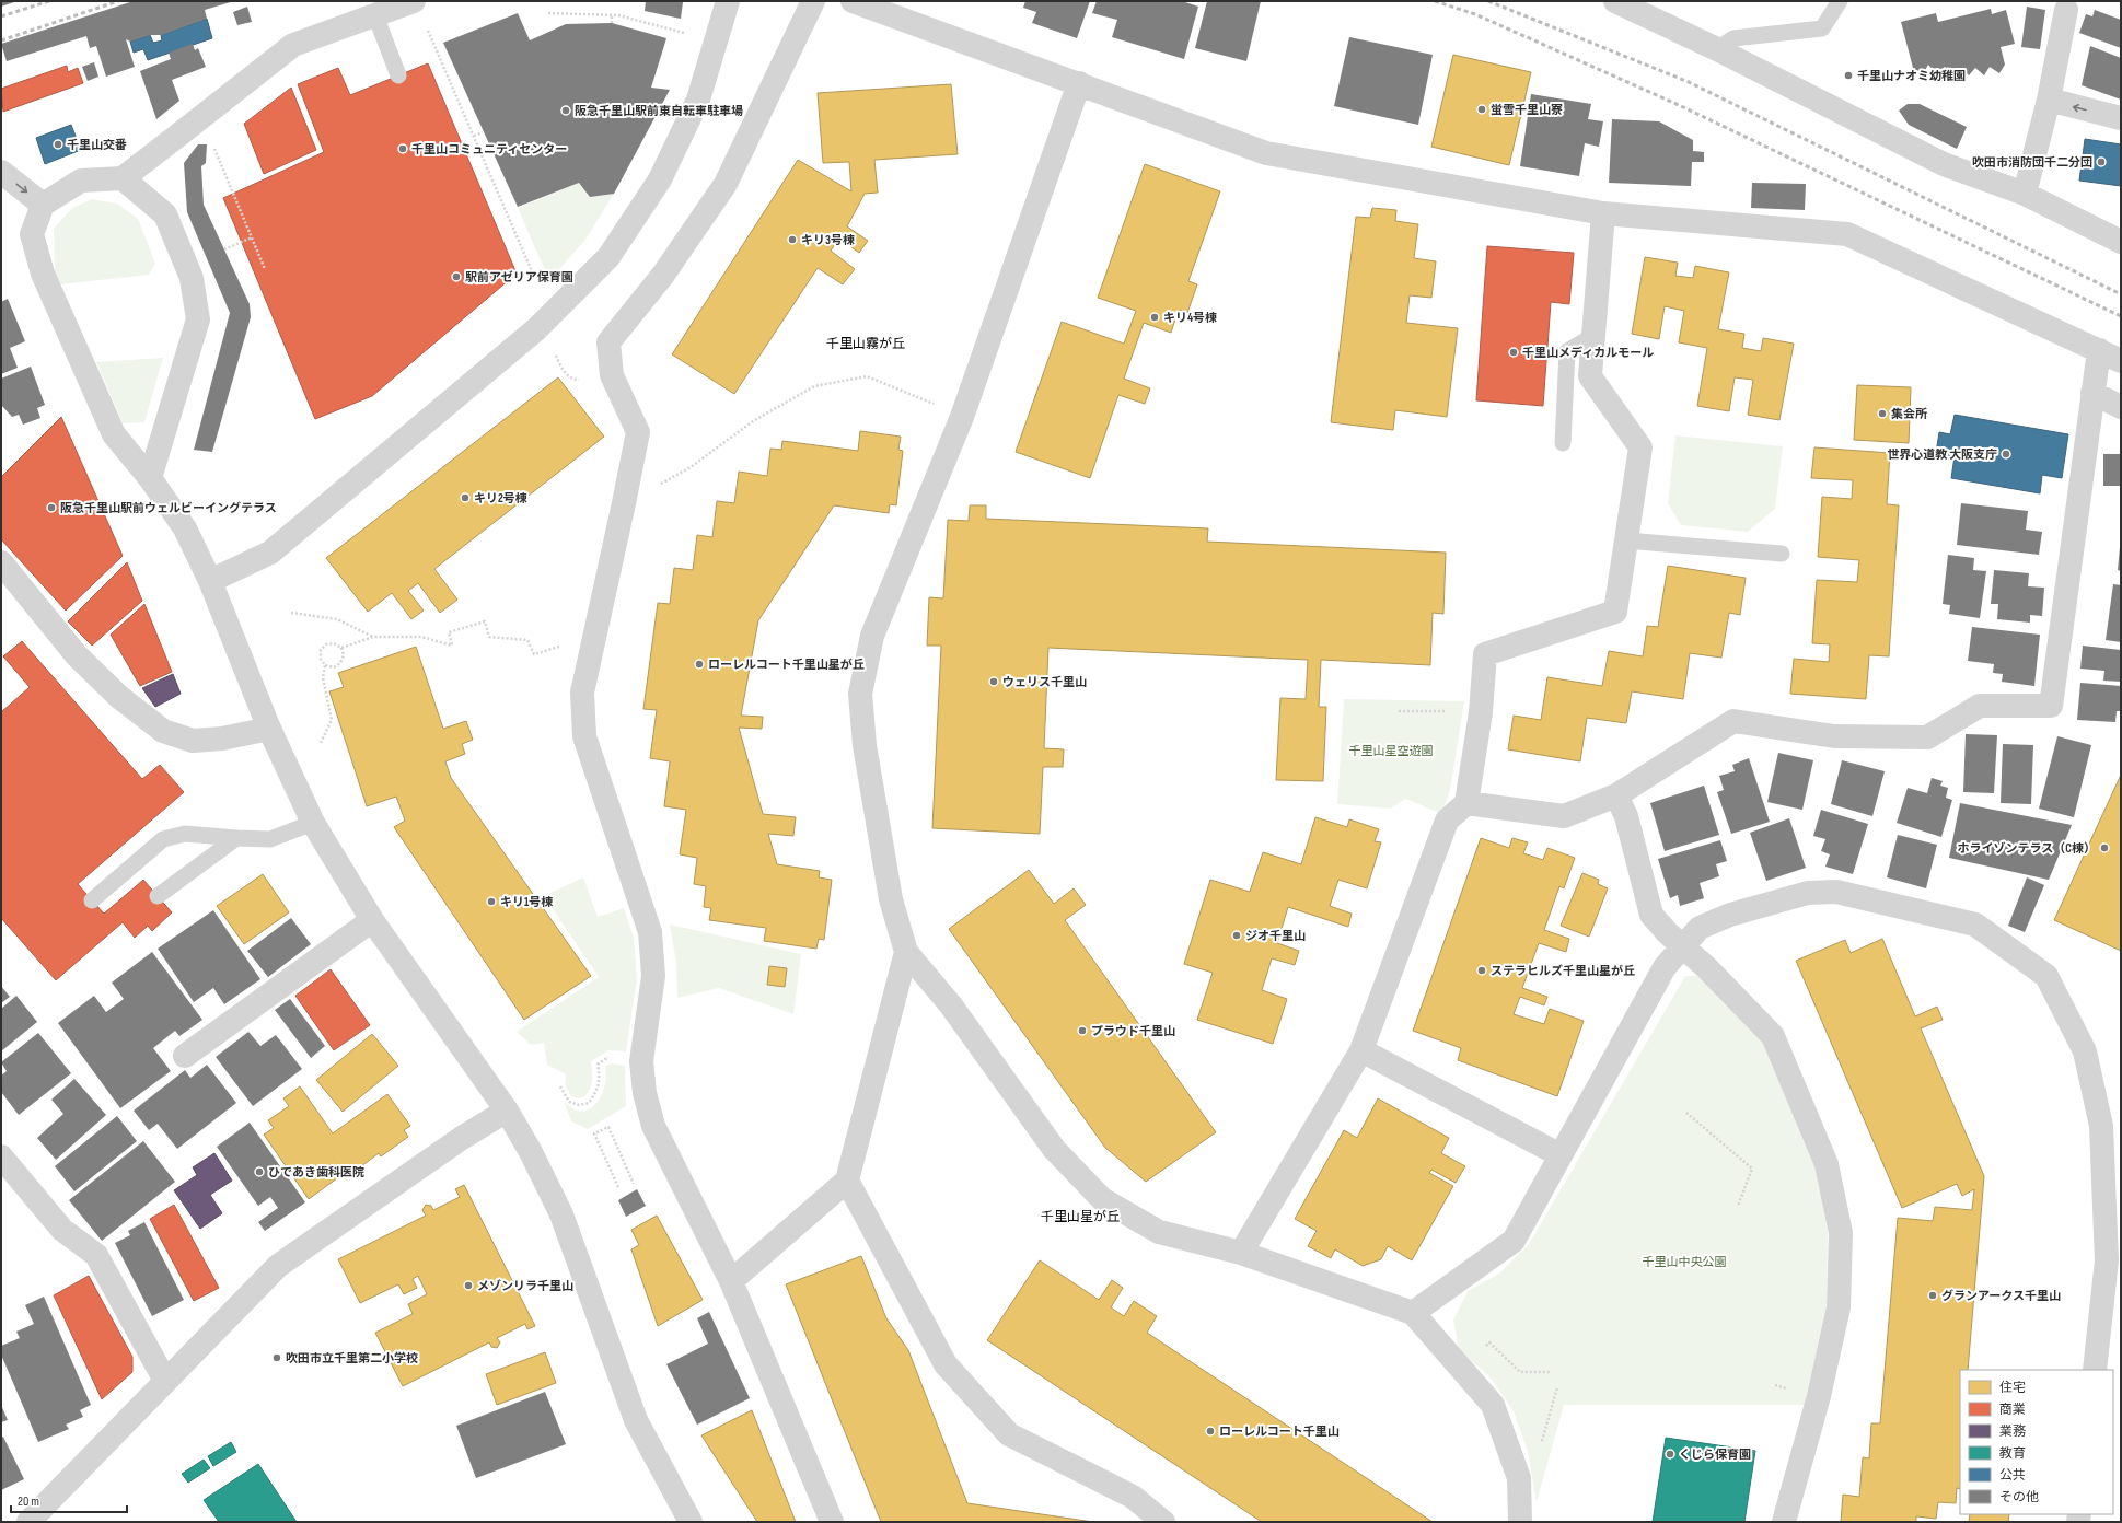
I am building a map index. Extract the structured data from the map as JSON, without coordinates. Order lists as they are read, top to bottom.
{
  "districts": ["千里山霧が丘", "千里山星が丘"],
  "parks": ["千里山星空遊園", "千里山中央公園"],
  "places": [
    "千里山ナオミ幼稚園",
    "蛍雪千里山寮",
    "阪急千里山駅前東自転車駐車場",
    "千里山交番",
    "千里山コミュニティセンター",
    "吹田市消防団千二分団",
    "キリ3号棟",
    "駅前アゼリア保育園",
    "キリ4号棟",
    "千里山メディカルモール",
    "集会所",
    "世界心道教 大阪支庁",
    "キリ2号棟",
    "阪急千里山駅前ウェルビーイングテラス",
    "ローレルコート千里山星が丘",
    "ウェリス千里山",
    "ホライゾンテラス（C棟）",
    "キリ1号棟",
    "ジオ千里山",
    "ステラヒルズ千里山星が丘",
    "プラウド千里山",
    "ひであき歯科医院",
    "メゾンリラ千里山",
    "グランアークス千里山",
    "吹田市立千里第二小学校",
    "ローレルコート千里山",
    "くじら保育園"
  ],
  "legend": [
    "住宅",
    "商業",
    "業務",
    "教育",
    "公共",
    "その他"
  ],
  "scale_bar": "20 m"
}
